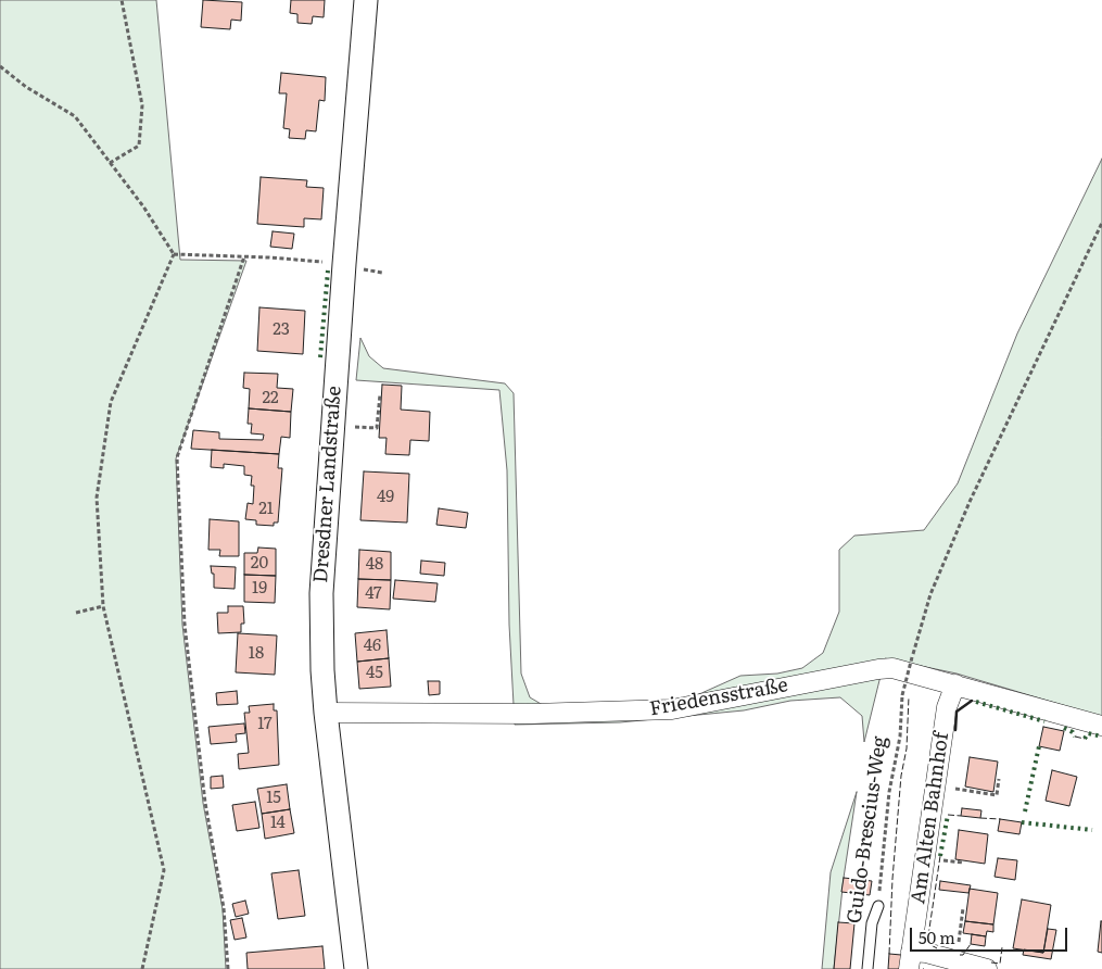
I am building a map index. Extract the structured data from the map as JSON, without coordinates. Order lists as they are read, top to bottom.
{
  "streets": {
    "street": ["Dresdner Landstraße", "Friedensstraße", "Am Alten Bahnhof"],
    "lane": ["Guido-Brescius-Weg"]
  },
  "crossings": [
    ["Dresdner Landstraße", "Friedensstraße"],
    ["Friedensstraße", "Am Alten Bahnhof"]
  ],
  "house_numbers": [
    "23",
    "22",
    "49",
    "21",
    "20",
    "48",
    "19",
    "47",
    "46",
    "18",
    "45",
    "17",
    "15",
    "14"
  ],
  "scale_bar": "50 m"
}
